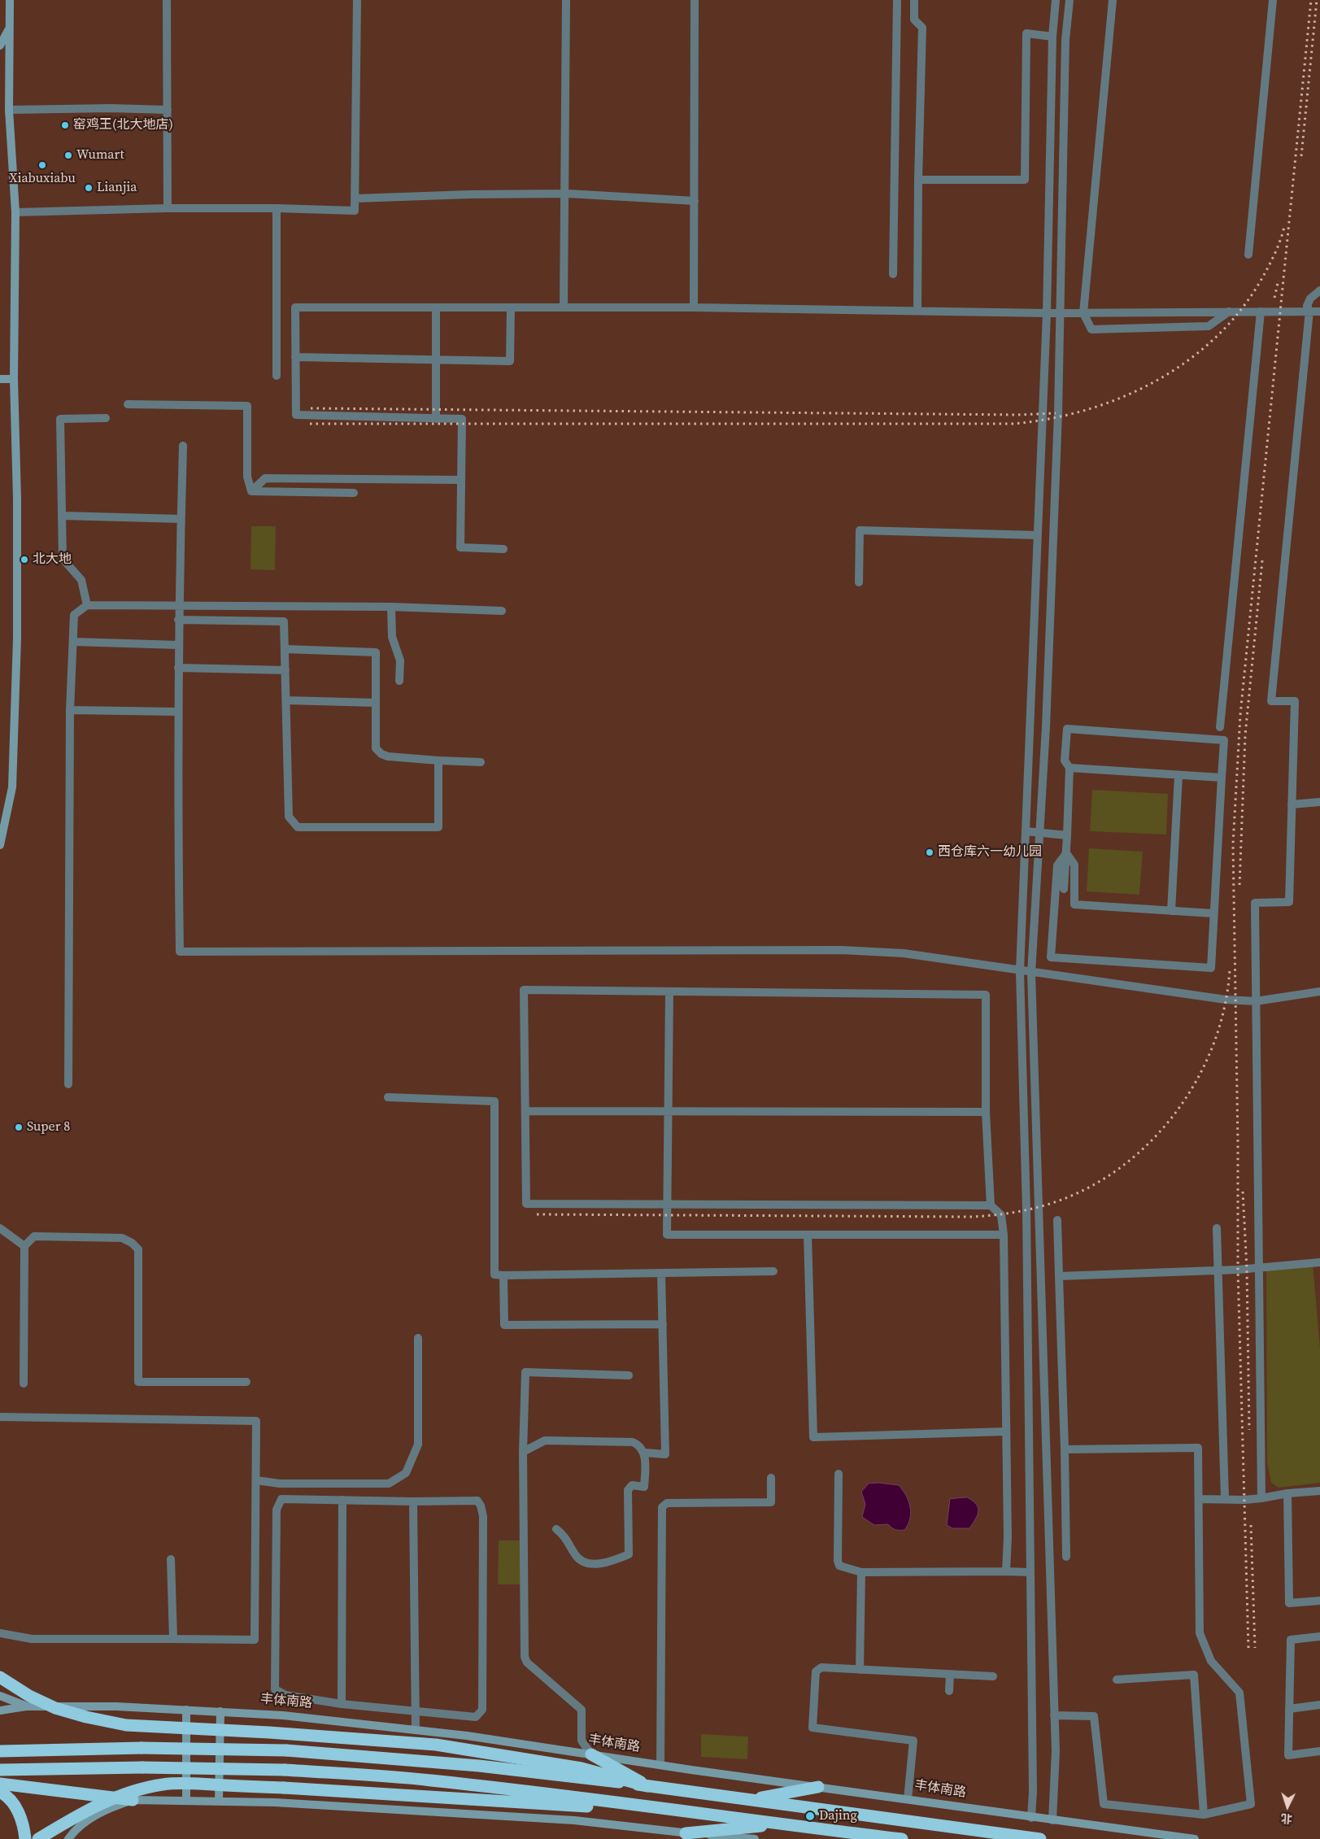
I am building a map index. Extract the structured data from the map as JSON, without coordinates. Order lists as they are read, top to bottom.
{
  "streets": {
    "street": ["丰体南路"]
  },
  "places": [
    "窑鸡王(北大地店)",
    "Wumart",
    "Xiabuxiabu",
    "Lianjia",
    "北大地",
    "西仓库六一幼儿园",
    "Super 8",
    "Dajing"
  ],
  "north": "bottom"
}
